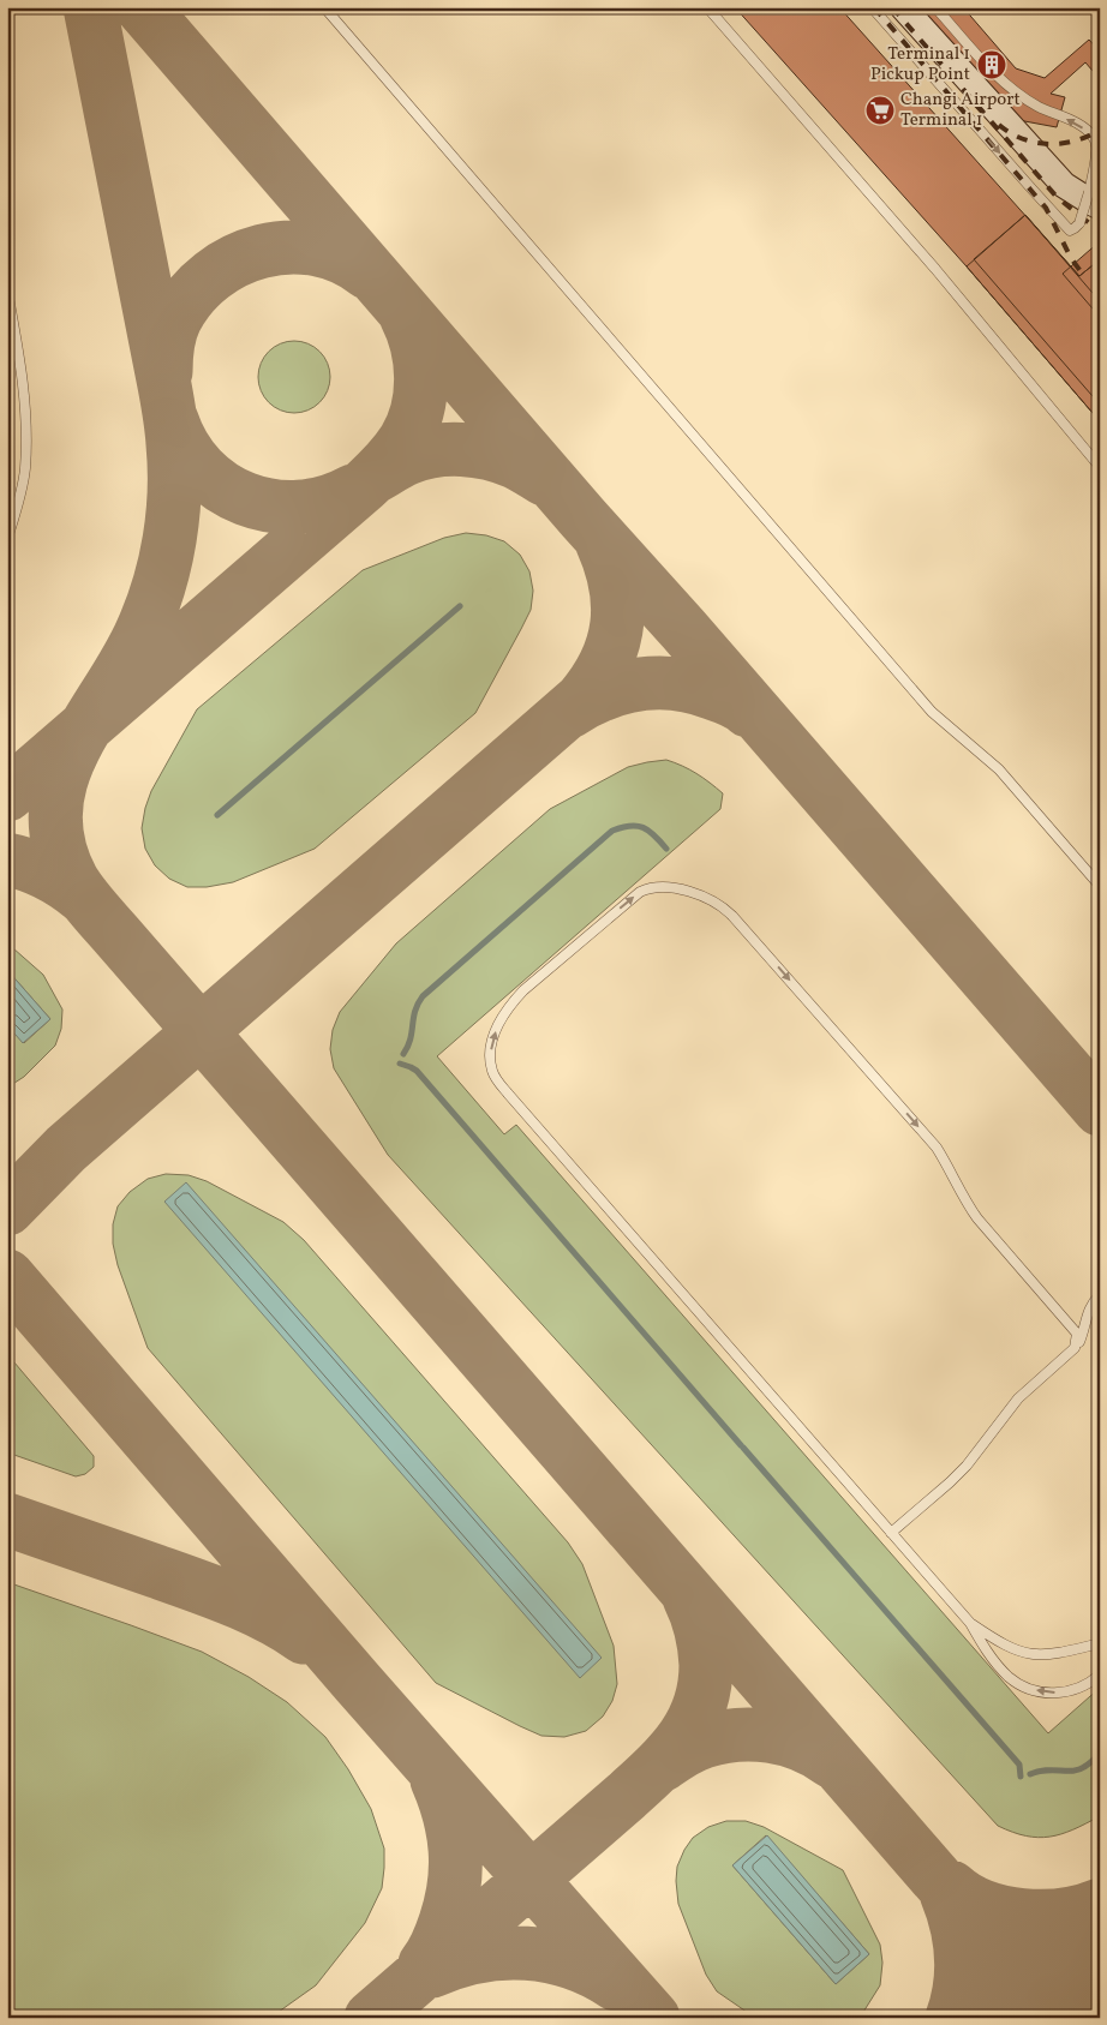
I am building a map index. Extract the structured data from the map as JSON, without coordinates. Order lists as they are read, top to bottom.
{
  "places": {
    "building": ["Terminal 1 Pickup Point"],
    "supermarket": ["Changi Airport Terminal 1"]
  }
}
